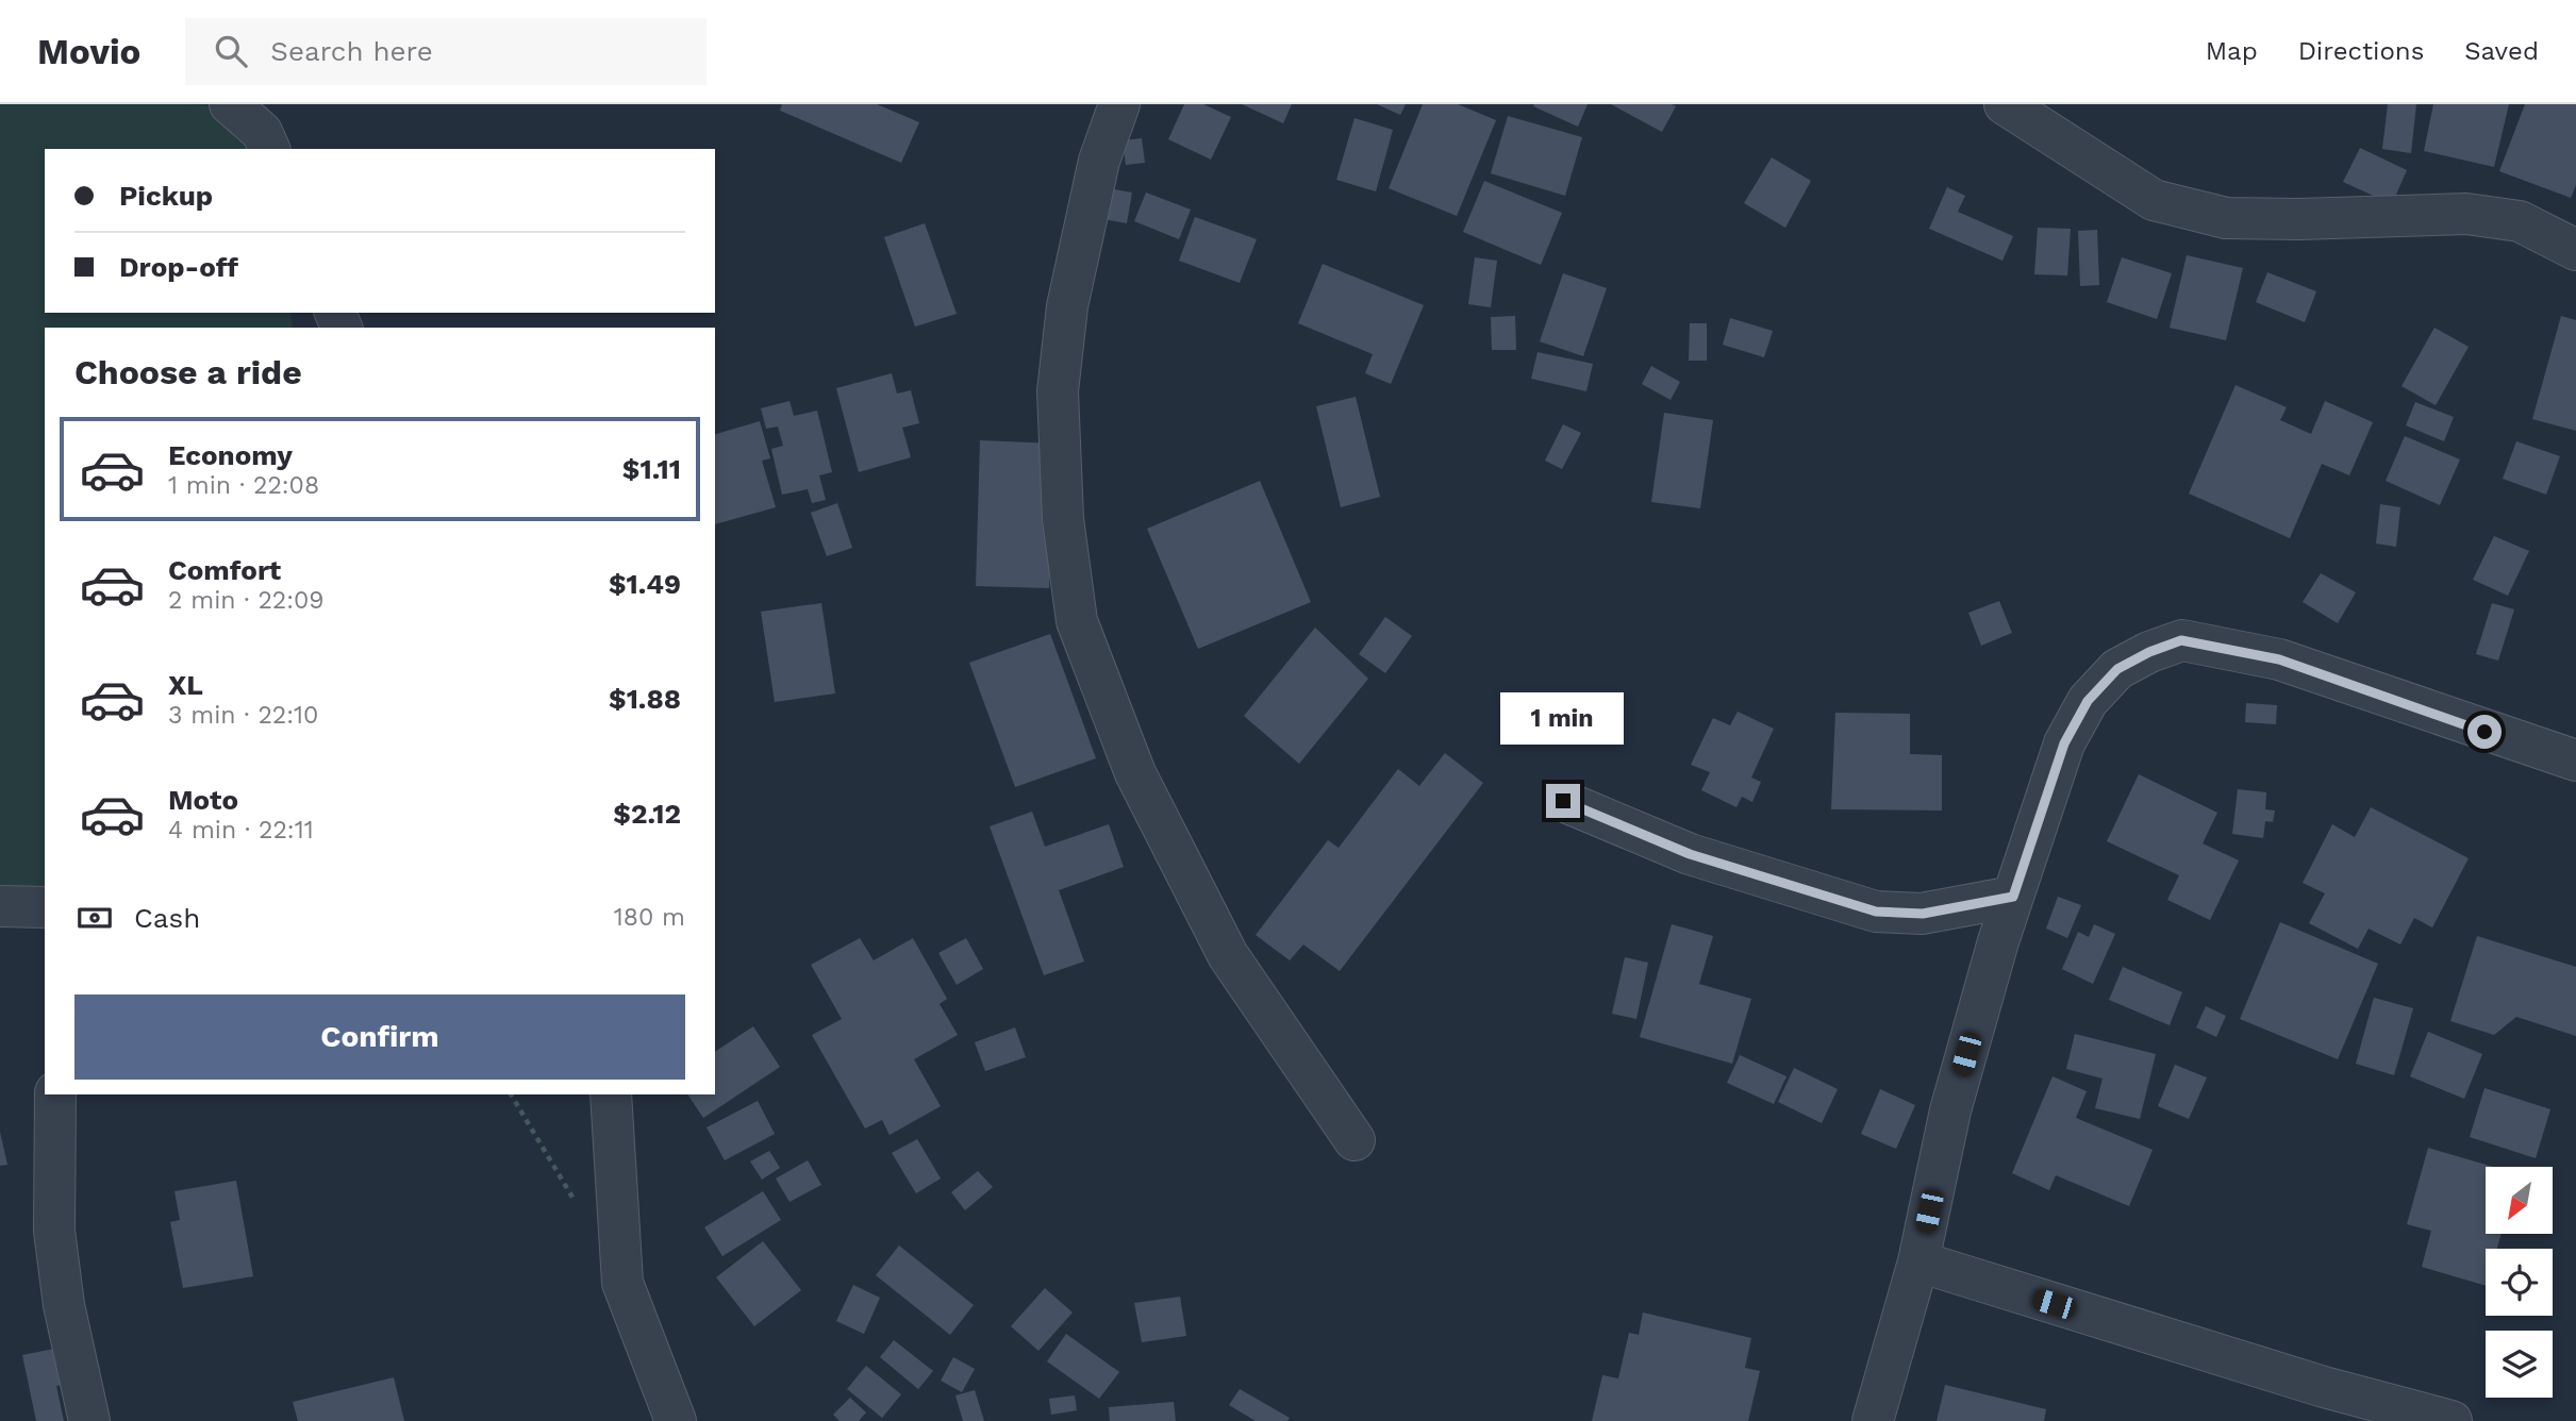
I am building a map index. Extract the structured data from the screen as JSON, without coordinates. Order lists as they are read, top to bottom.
{
  "north": "bottom left",
  "page": {
    "header": "Movio",
    "search": "Search here",
    "nav": ["Map", "Directions", "Saved"],
    "banner": ["Pickup", "Drop-off"],
    "heading": "Choose a ride",
    "list": [
      {
        "name": "Economy",
        "note": "1 min · 22:08",
        "value": "$1.11"
      },
      {
        "name": "Comfort",
        "note": "2 min · 22:09",
        "value": "$1.49"
      },
      {
        "name": "XL",
        "note": "3 min · 22:10",
        "value": "$1.88"
      },
      {
        "name": "Moto",
        "note": "4 min · 22:11",
        "value": "$2.12"
      }
    ],
    "bubble": "1 min",
    "pay": ["Cash", "180 m"],
    "buttons": "Confirm"
  }
}
